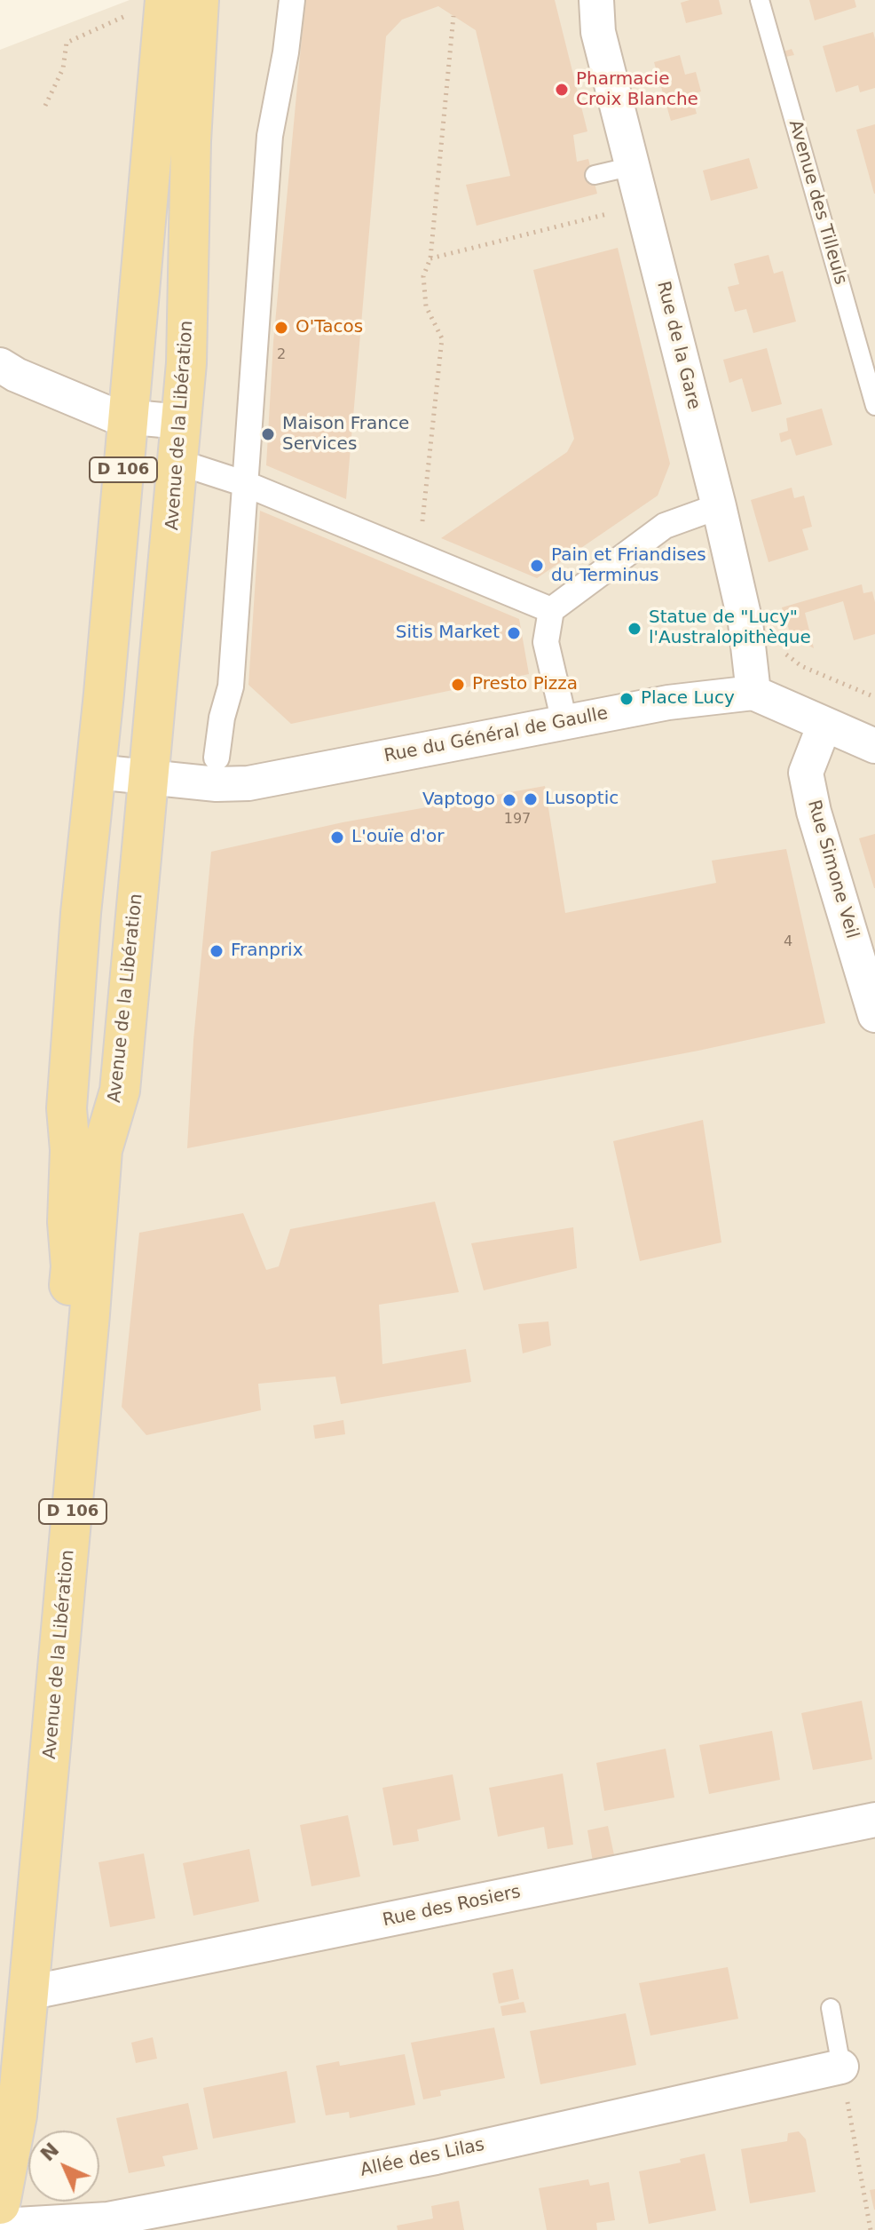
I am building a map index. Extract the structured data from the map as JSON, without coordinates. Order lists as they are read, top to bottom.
{
  "streets": {
    "main road": ["Avenue de la Libération", "D 106"],
    "street": [
      "Rue de la Gare",
      "Rue du Général de Gaulle",
      "Rue Simone Veil",
      "Rue des Rosiers",
      "Allée des Lilas"
    ],
    "lane": ["Avenue des Tilleuls"]
  },
  "crossings": [
    ["Rue de la Gare", "Rue du Général de Gaulle"],
    ["Avenue de la Libération", "Rue du Général de Gaulle"],
    ["Avenue de la Libération", "Rue des Rosiers"]
  ],
  "places": [
    "Pharmacie Croix Blanche",
    "O'Tacos",
    "Maison France Services",
    "Pain et Friandises du Terminus",
    "Statue de \"Lucy\" l'Australopithèque",
    "Sitis Market",
    "Presto Pizza",
    "Place Lucy",
    "Lusoptic",
    "Vaptogo",
    "L'ouïe d'or",
    "Franprix"
  ],
  "house_numbers": ["2", "197", "4"],
  "north": "top left"
}
